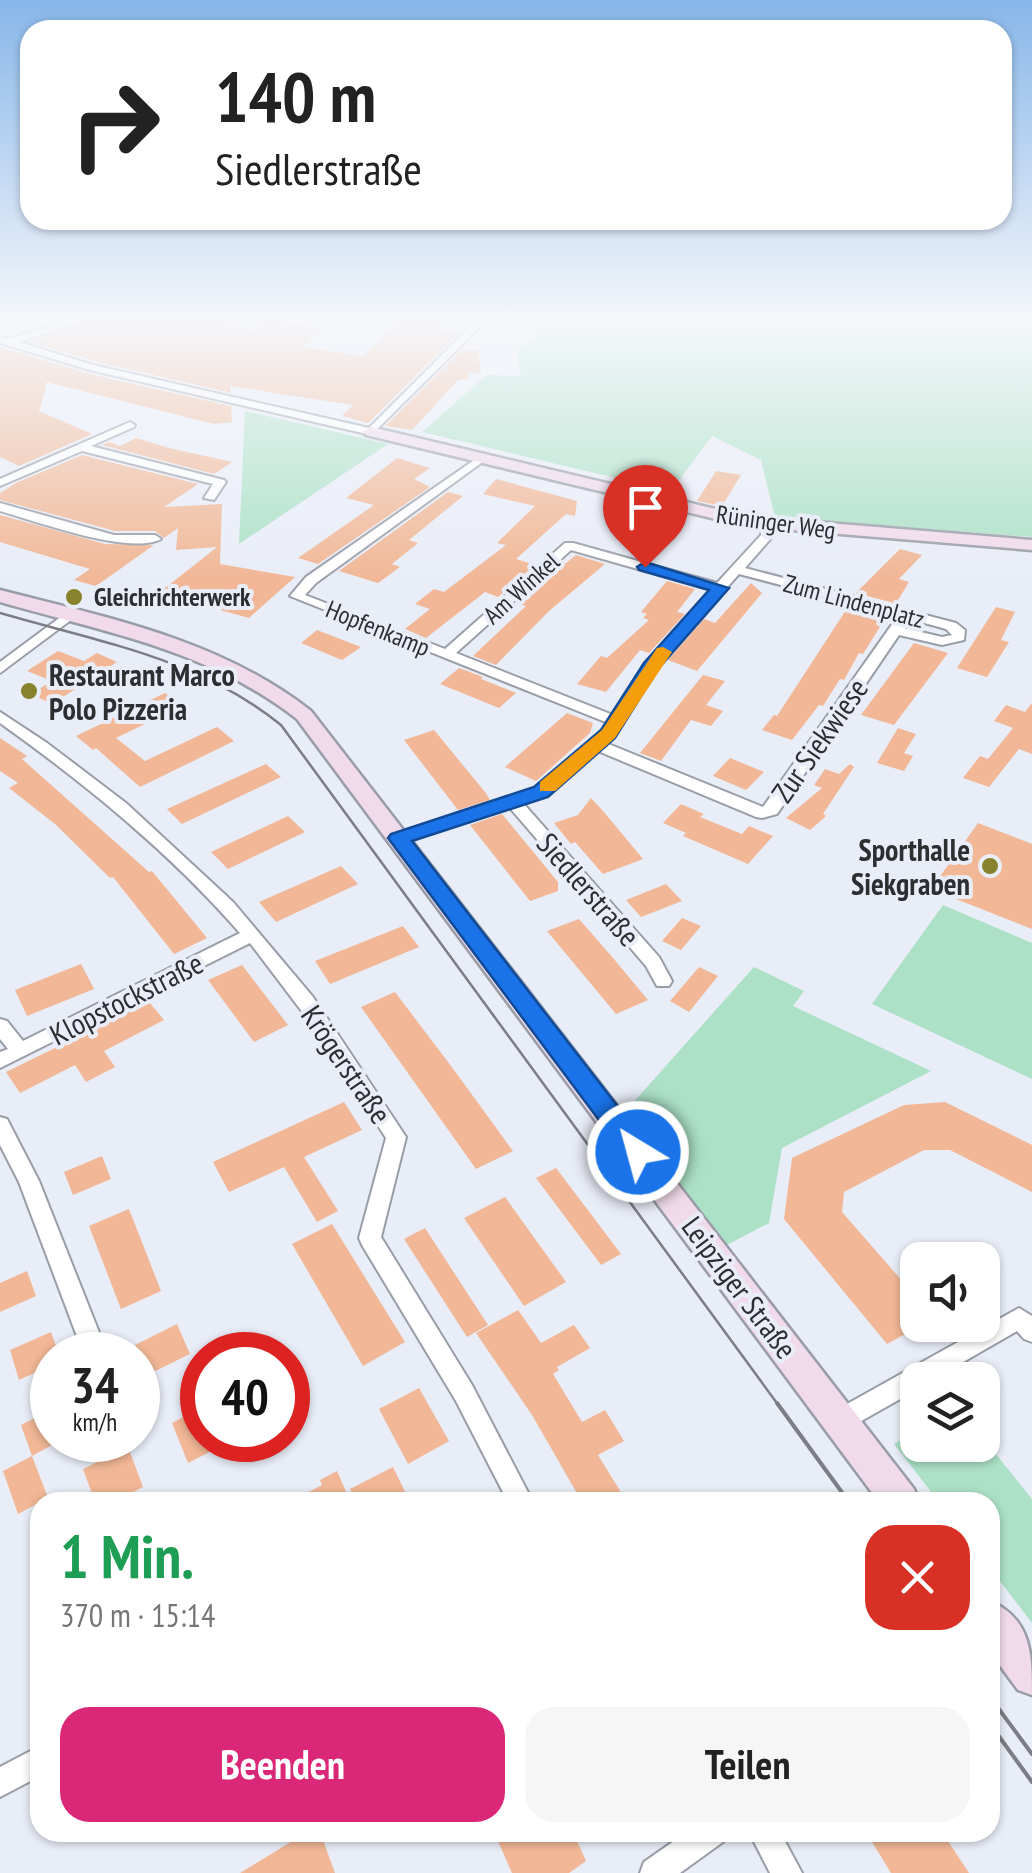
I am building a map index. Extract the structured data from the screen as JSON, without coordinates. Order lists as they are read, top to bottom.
{
  "streets": {
    "street": [
      "Rüninger Weg",
      "Am Winkel",
      "Zum Lindenplatz",
      "Hopfenkamp",
      "Zur Siekwiese",
      "Siedlerstraße",
      "Klopstockstraße",
      "Krögerstraße",
      "Leipziger Straße"
    ]
  },
  "crossings": [
    ["Rüninger Weg", "Hopfenkamp"],
    ["Rüninger Weg", "Siedlerstraße"],
    ["Am Winkel", "Hopfenkamp"],
    ["Am Winkel", "Siedlerstraße"],
    ["Zum Lindenplatz", "Zur Siekwiese"],
    ["Zum Lindenplatz", "Siedlerstraße"],
    ["Hopfenkamp", "Siedlerstraße"],
    ["Zur Siekwiese", "Siedlerstraße"],
    ["Siedlerstraße", "Leipziger Straße"],
    ["Klopstockstraße", "Krögerstraße"]
  ],
  "places": ["Gleichrichterwerk", "Restaurant Marco Polo Pizzeria", "Sporthalle Siekgraben"],
  "page": {
    "turn": ["140 m", "Siedlerstraße"],
    "speed": "34 km/h",
    "limit": "40",
    "heading": ["1 Min.", "370 m · 15:14"],
    "buttons": ["Beenden", "Teilen"]
  }
}
